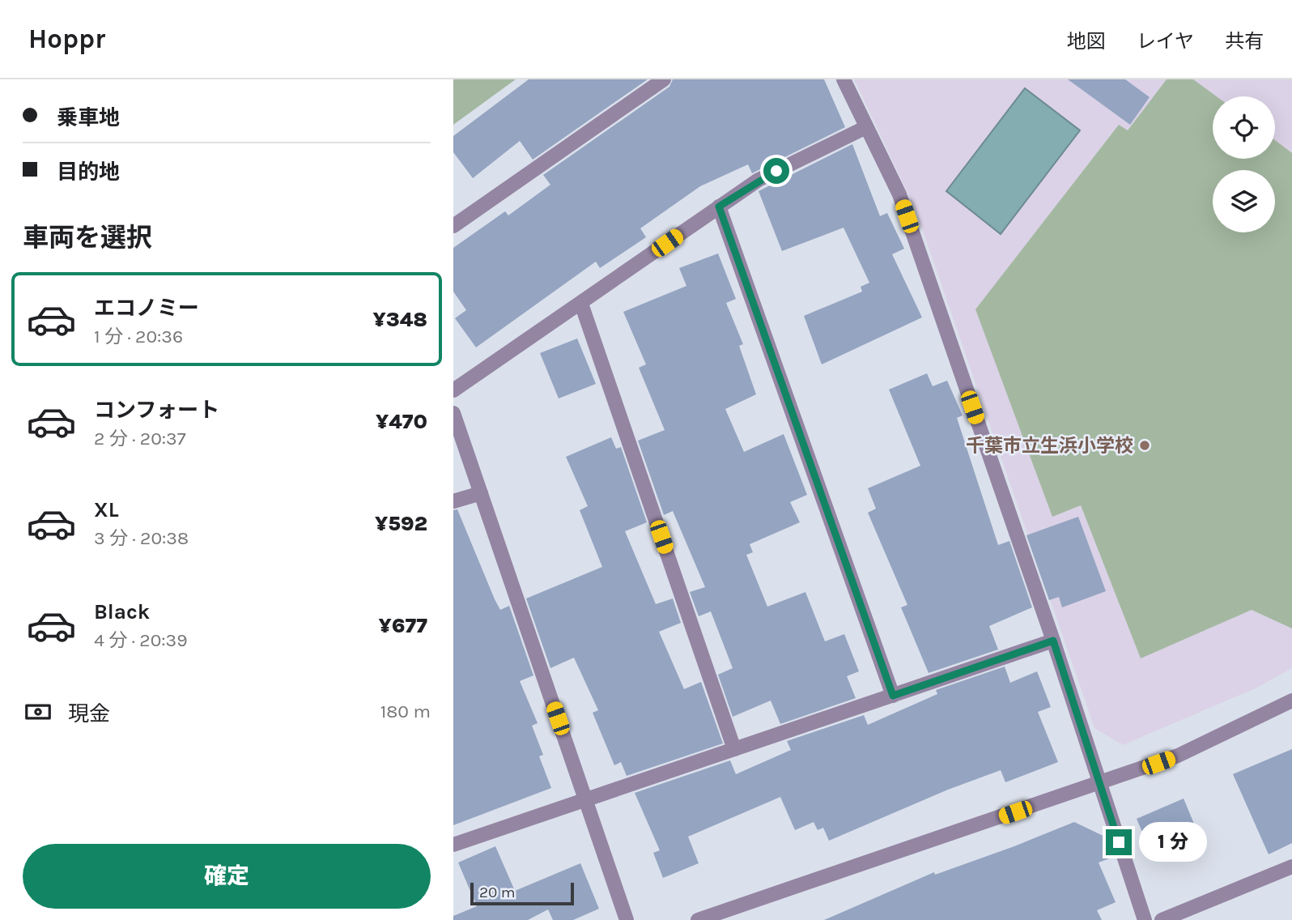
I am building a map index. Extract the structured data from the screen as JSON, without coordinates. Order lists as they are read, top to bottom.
{
  "places": ["千葉市立生浜小学校"],
  "scale_bar": "20 m",
  "page": {
    "header": "Hoppr",
    "nav": ["地図", "レイヤ", "共有"],
    "banner": ["乗車地", "目的地"],
    "heading": "車両を選択",
    "list": [
      {
        "name": "エコノミー",
        "note": "1 分 · 20:36",
        "value": "¥348"
      },
      {
        "name": "コンフォート",
        "note": "2 分 · 20:37",
        "value": "¥470"
      },
      {
        "name": "XL",
        "note": "3 分 · 20:38",
        "value": "¥592"
      },
      {
        "name": "Black",
        "note": "4 分 · 20:39",
        "value": "¥677"
      }
    ],
    "pay": ["現金", "180 m"],
    "bubble": "1 分",
    "buttons": "確定",
    "scale": "20 m"
  }
}
